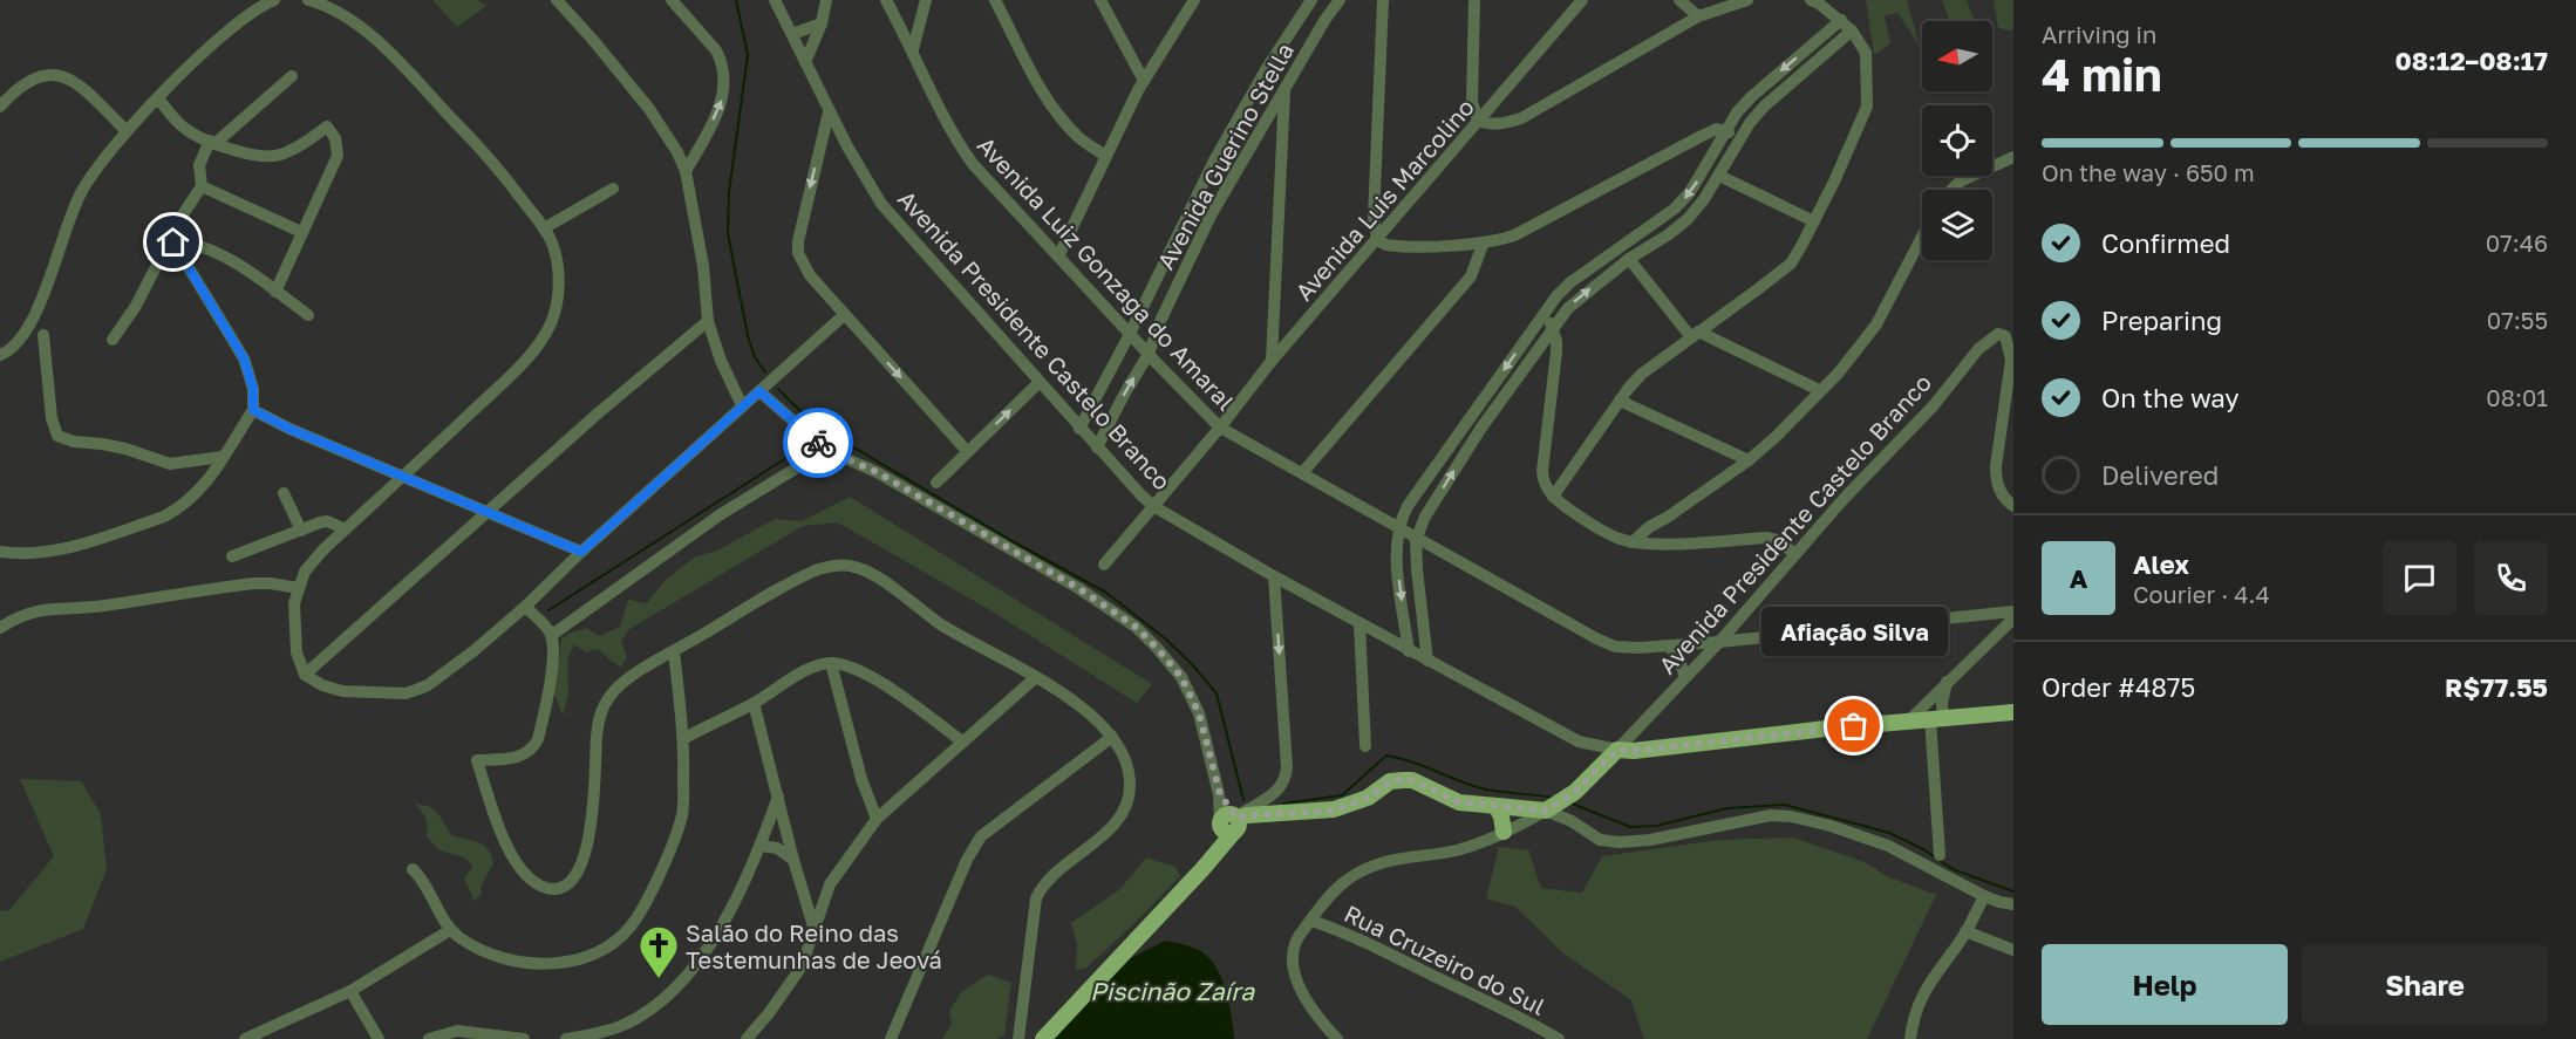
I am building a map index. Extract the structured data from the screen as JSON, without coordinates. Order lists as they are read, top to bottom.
{
  "streets": {
    "main road": ["Avenida Presidente Castelo Branco"],
    "street": [
      "Avenida Guerino Stella",
      "Avenida Luis Marcolino",
      "Avenida Luiz Gonzaga do Amaral",
      "Rua Cruzeiro do Sul"
    ]
  },
  "crossings": [
    ["Avenida Guerino Stella", "Avenida Luiz Gonzaga do Amaral"],
    ["Avenida Guerino Stella", "Avenida Presidente Castelo Branco"],
    ["Avenida Luis Marcolino", "Avenida Luiz Gonzaga do Amaral"],
    ["Avenida Luis Marcolino", "Avenida Presidente Castelo Branco"],
    ["Avenida Luiz Gonzaga do Amaral", "Avenida Presidente Castelo Branco"]
  ],
  "water": ["Piscinão Zaíra"],
  "places": {
    "other": ["Afiação Silva"],
    "church": ["Salão do Reino das Testemunhas de Jeová"]
  },
  "north": "left",
  "page": {
    "heading": ["4 min", "Arriving in", "08:12–08:17"],
    "panel": [
      "Alex",
      "Courier · 4.4",
      "Order #4875",
      "R$77.55"
    ],
    "bar": "On the way · 650 m",
    "list": [
      ["Confirmed", "07:46"],
      ["Preparing", "07:55"],
      ["On the way", "08:01"],
      "Delivered"
    ],
    "round": "A",
    "bubble": "Afiação Silva",
    "buttons": ["Help", "Share"]
  }
}
